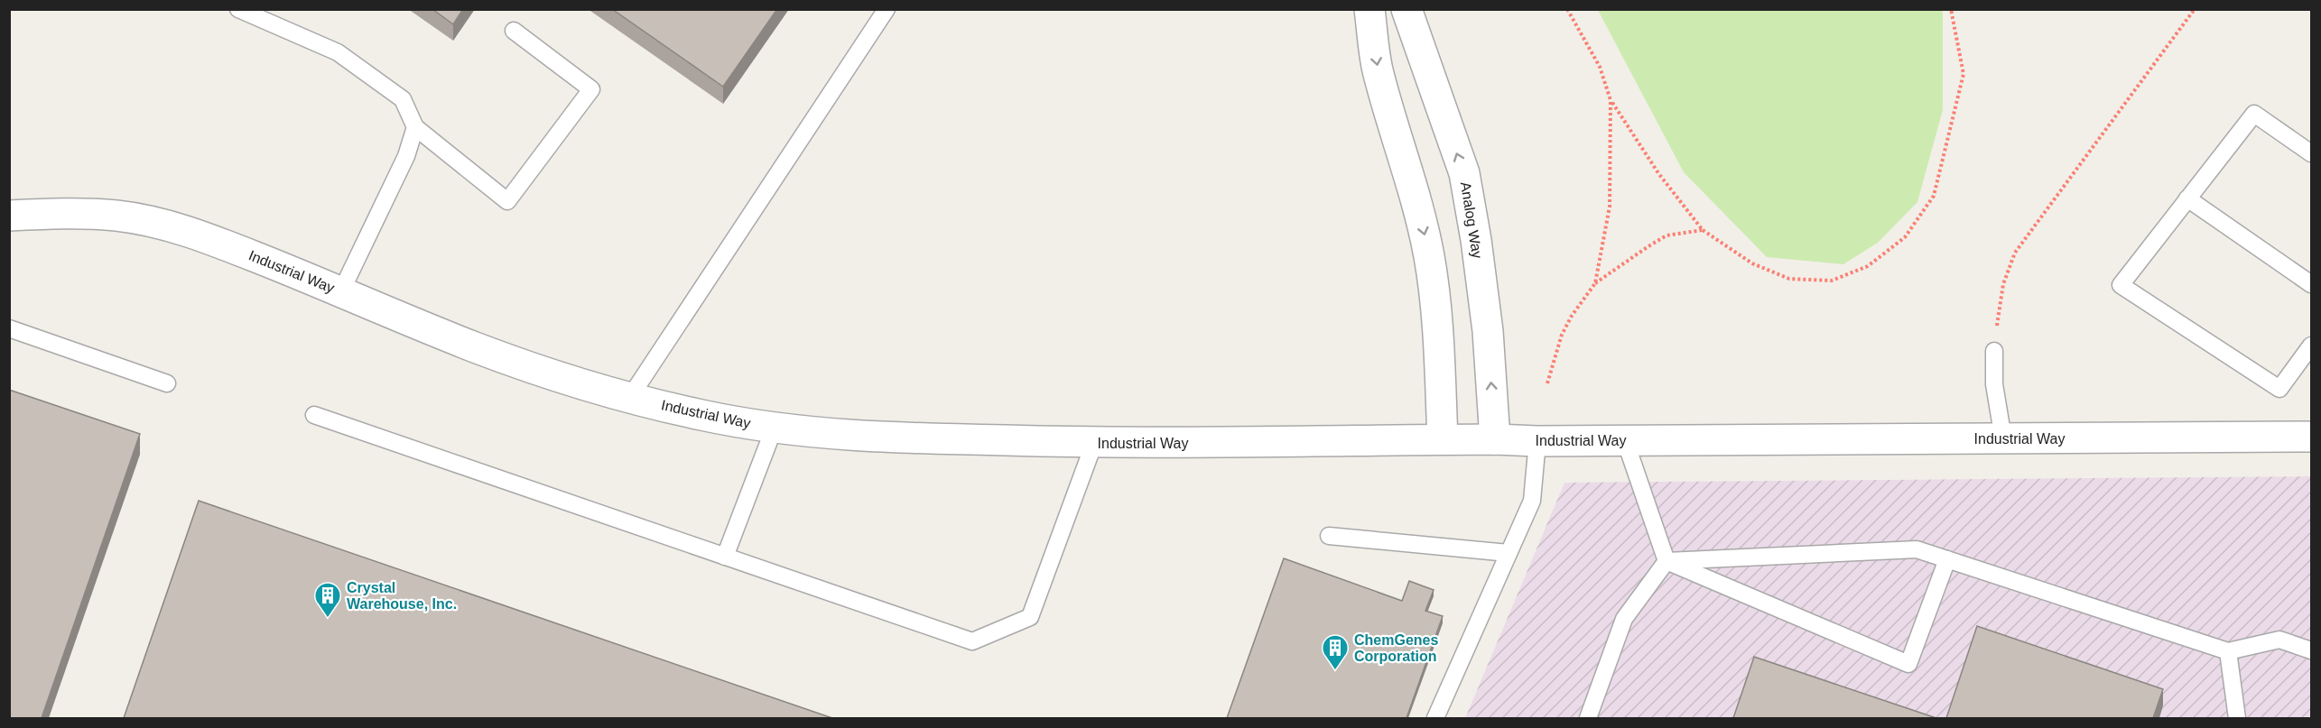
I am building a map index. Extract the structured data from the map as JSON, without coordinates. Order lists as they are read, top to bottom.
{
  "streets": {
    "street": ["Analog Way", "Industrial Way"]
  },
  "crossings": [
    ["Analog Way", "Industrial Way"]
  ],
  "places": {
    "building": ["Crystal Warehouse, Inc.", "ChemGenes Corporation"]
  }
}
